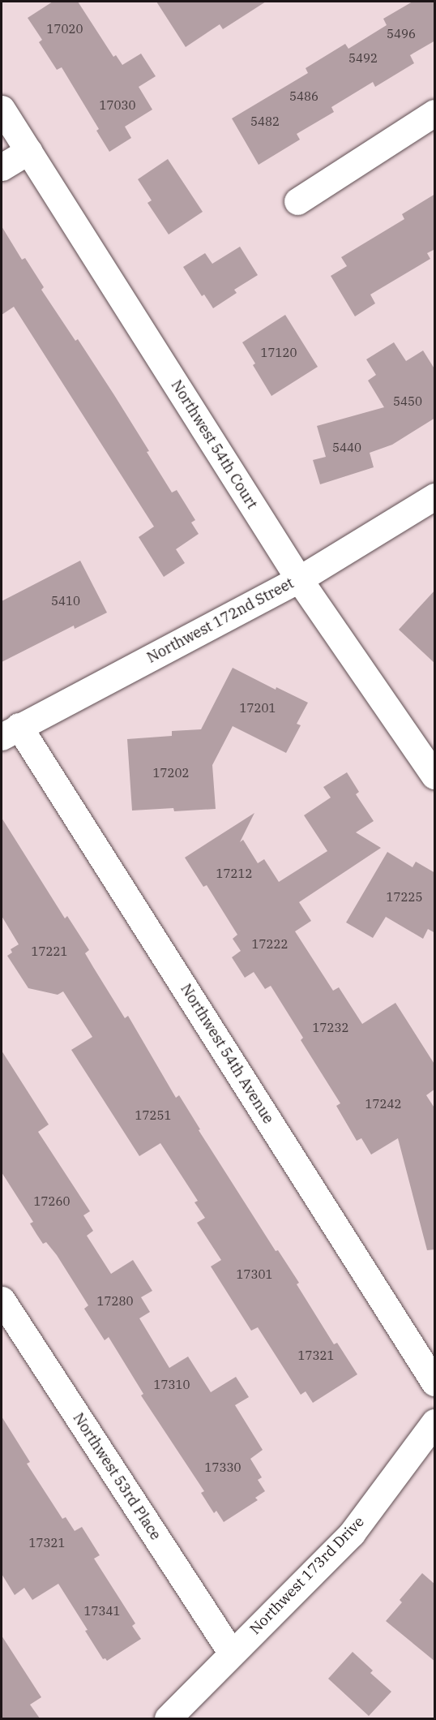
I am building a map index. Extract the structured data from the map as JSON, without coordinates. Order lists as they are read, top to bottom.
{
  "streets": {
    "street": [
      "Northwest 54th Court",
      "Northwest 172nd Street",
      "Northwest 54th Avenue",
      "Northwest 53rd Place",
      "Northwest 173rd Drive"
    ]
  },
  "crossings": [
    ["Northwest 54th Court", "Northwest 172nd Street"],
    ["Northwest 172nd Street", "Northwest 54th Avenue"],
    ["Northwest 53rd Place", "Northwest 173rd Drive"]
  ],
  "house_numbers": [
    "17020",
    "5496",
    "5492",
    "5486",
    "17030",
    "5482",
    "17120",
    "5450",
    "5440",
    "5410",
    "17201",
    "17202",
    "17212",
    "17225",
    "17222",
    "17221",
    "17232",
    "17242",
    "17251",
    "17260",
    "17301",
    "17280",
    "17321",
    "17310",
    "17330",
    "17321",
    "17341"
  ]
}
